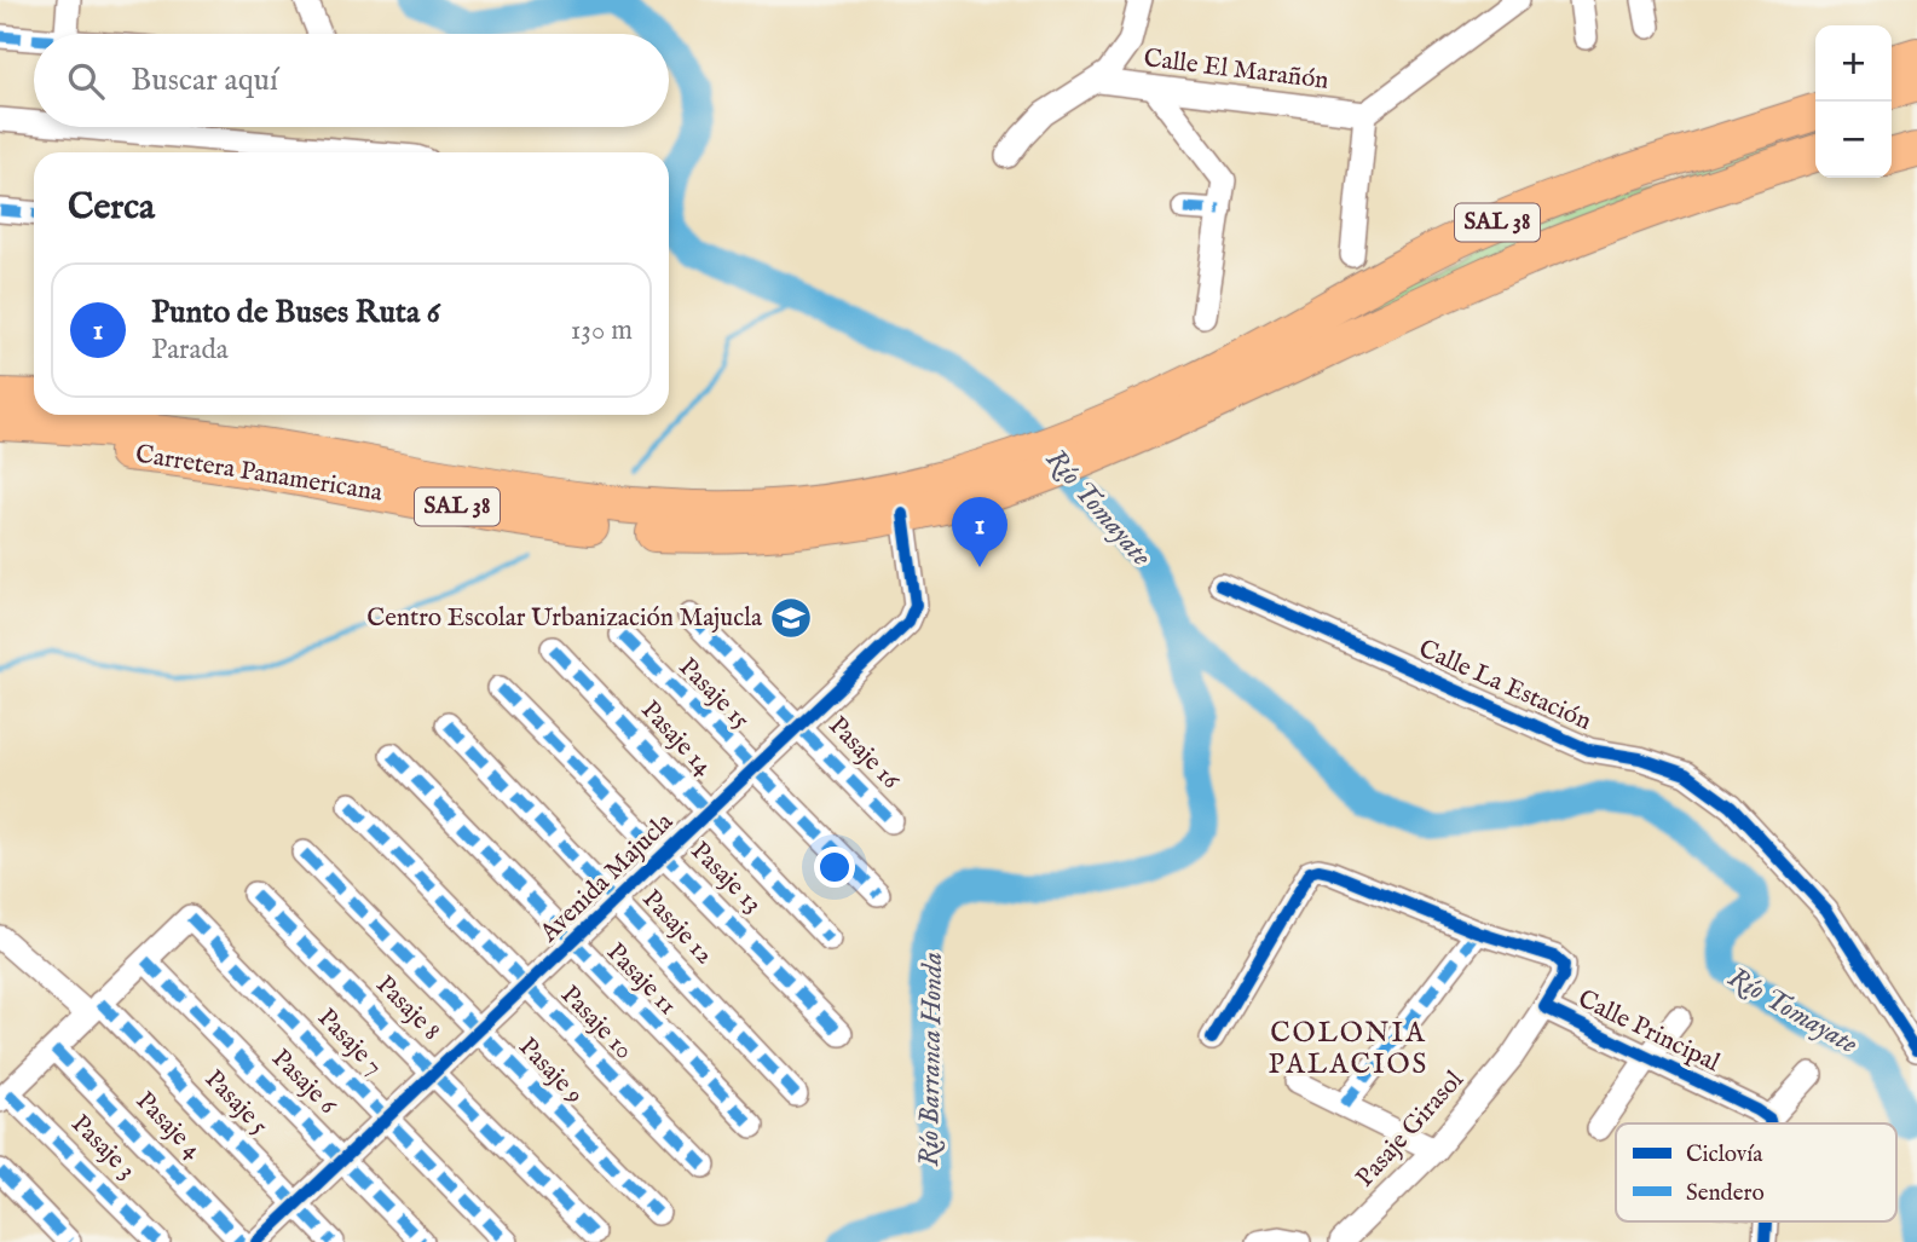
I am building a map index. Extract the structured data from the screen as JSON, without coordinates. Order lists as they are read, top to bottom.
{
  "streets": {
    "highway": ["SAL 38", "Carretera Panamericana"],
    "street": [
      "Calle El Marañón",
      "Calle La Estación",
      "Pasaje 15",
      "Pasaje 14",
      "Pasaje 16",
      "Avenida Majucla",
      "Pasaje 13",
      "Pasaje 12",
      "Pasaje 11",
      "Pasaje 8",
      "Pasaje 10",
      "Calle Principal",
      "Pasaje 7",
      "Pasaje 9",
      "Pasaje 6",
      "Pasaje 5",
      "Pasaje 4",
      "Pasaje Girasol",
      "Pasaje 3"
    ]
  },
  "crossings": [
    ["SAL 38", "Carretera Panamericana"],
    ["Carretera Panamericana", "Avenida Majucla"],
    ["Pasaje 15", "Avenida Majucla"],
    ["Pasaje 14", "Avenida Majucla"],
    ["Pasaje 16", "Avenida Majucla"],
    ["Avenida Majucla", "Pasaje 13"],
    ["Avenida Majucla", "Pasaje 12"],
    ["Avenida Majucla", "Pasaje 11"],
    ["Avenida Majucla", "Pasaje 8"],
    ["Avenida Majucla", "Pasaje 10"],
    ["Avenida Majucla", "Pasaje 7"],
    ["Avenida Majucla", "Pasaje 9"],
    ["Avenida Majucla", "Pasaje 6"],
    ["Avenida Majucla", "Pasaje 5"],
    ["Calle Principal", "Pasaje Girasol"],
    ["Pasaje 7", "Pasaje 6"]
  ],
  "districts": ["COLONIA PALACIOS"],
  "water": ["Río Tomayate", "Río Barranca Honda"],
  "places": {
    "school or university": ["Centro Escolar Urbanización Majucla"]
  },
  "legend": ["Ciclovía", "Sendero"],
  "page": {
    "map_buttons": ["+", "−"],
    "search": "Buscar aquí",
    "heading": "Cerca",
    "list": [
      {
        "mark": "1",
        "name": "Punto de Buses Ruta 6",
        "note": "Parada",
        "value": "130 m"
      }
    ],
    "pins": "1"
  }
}
